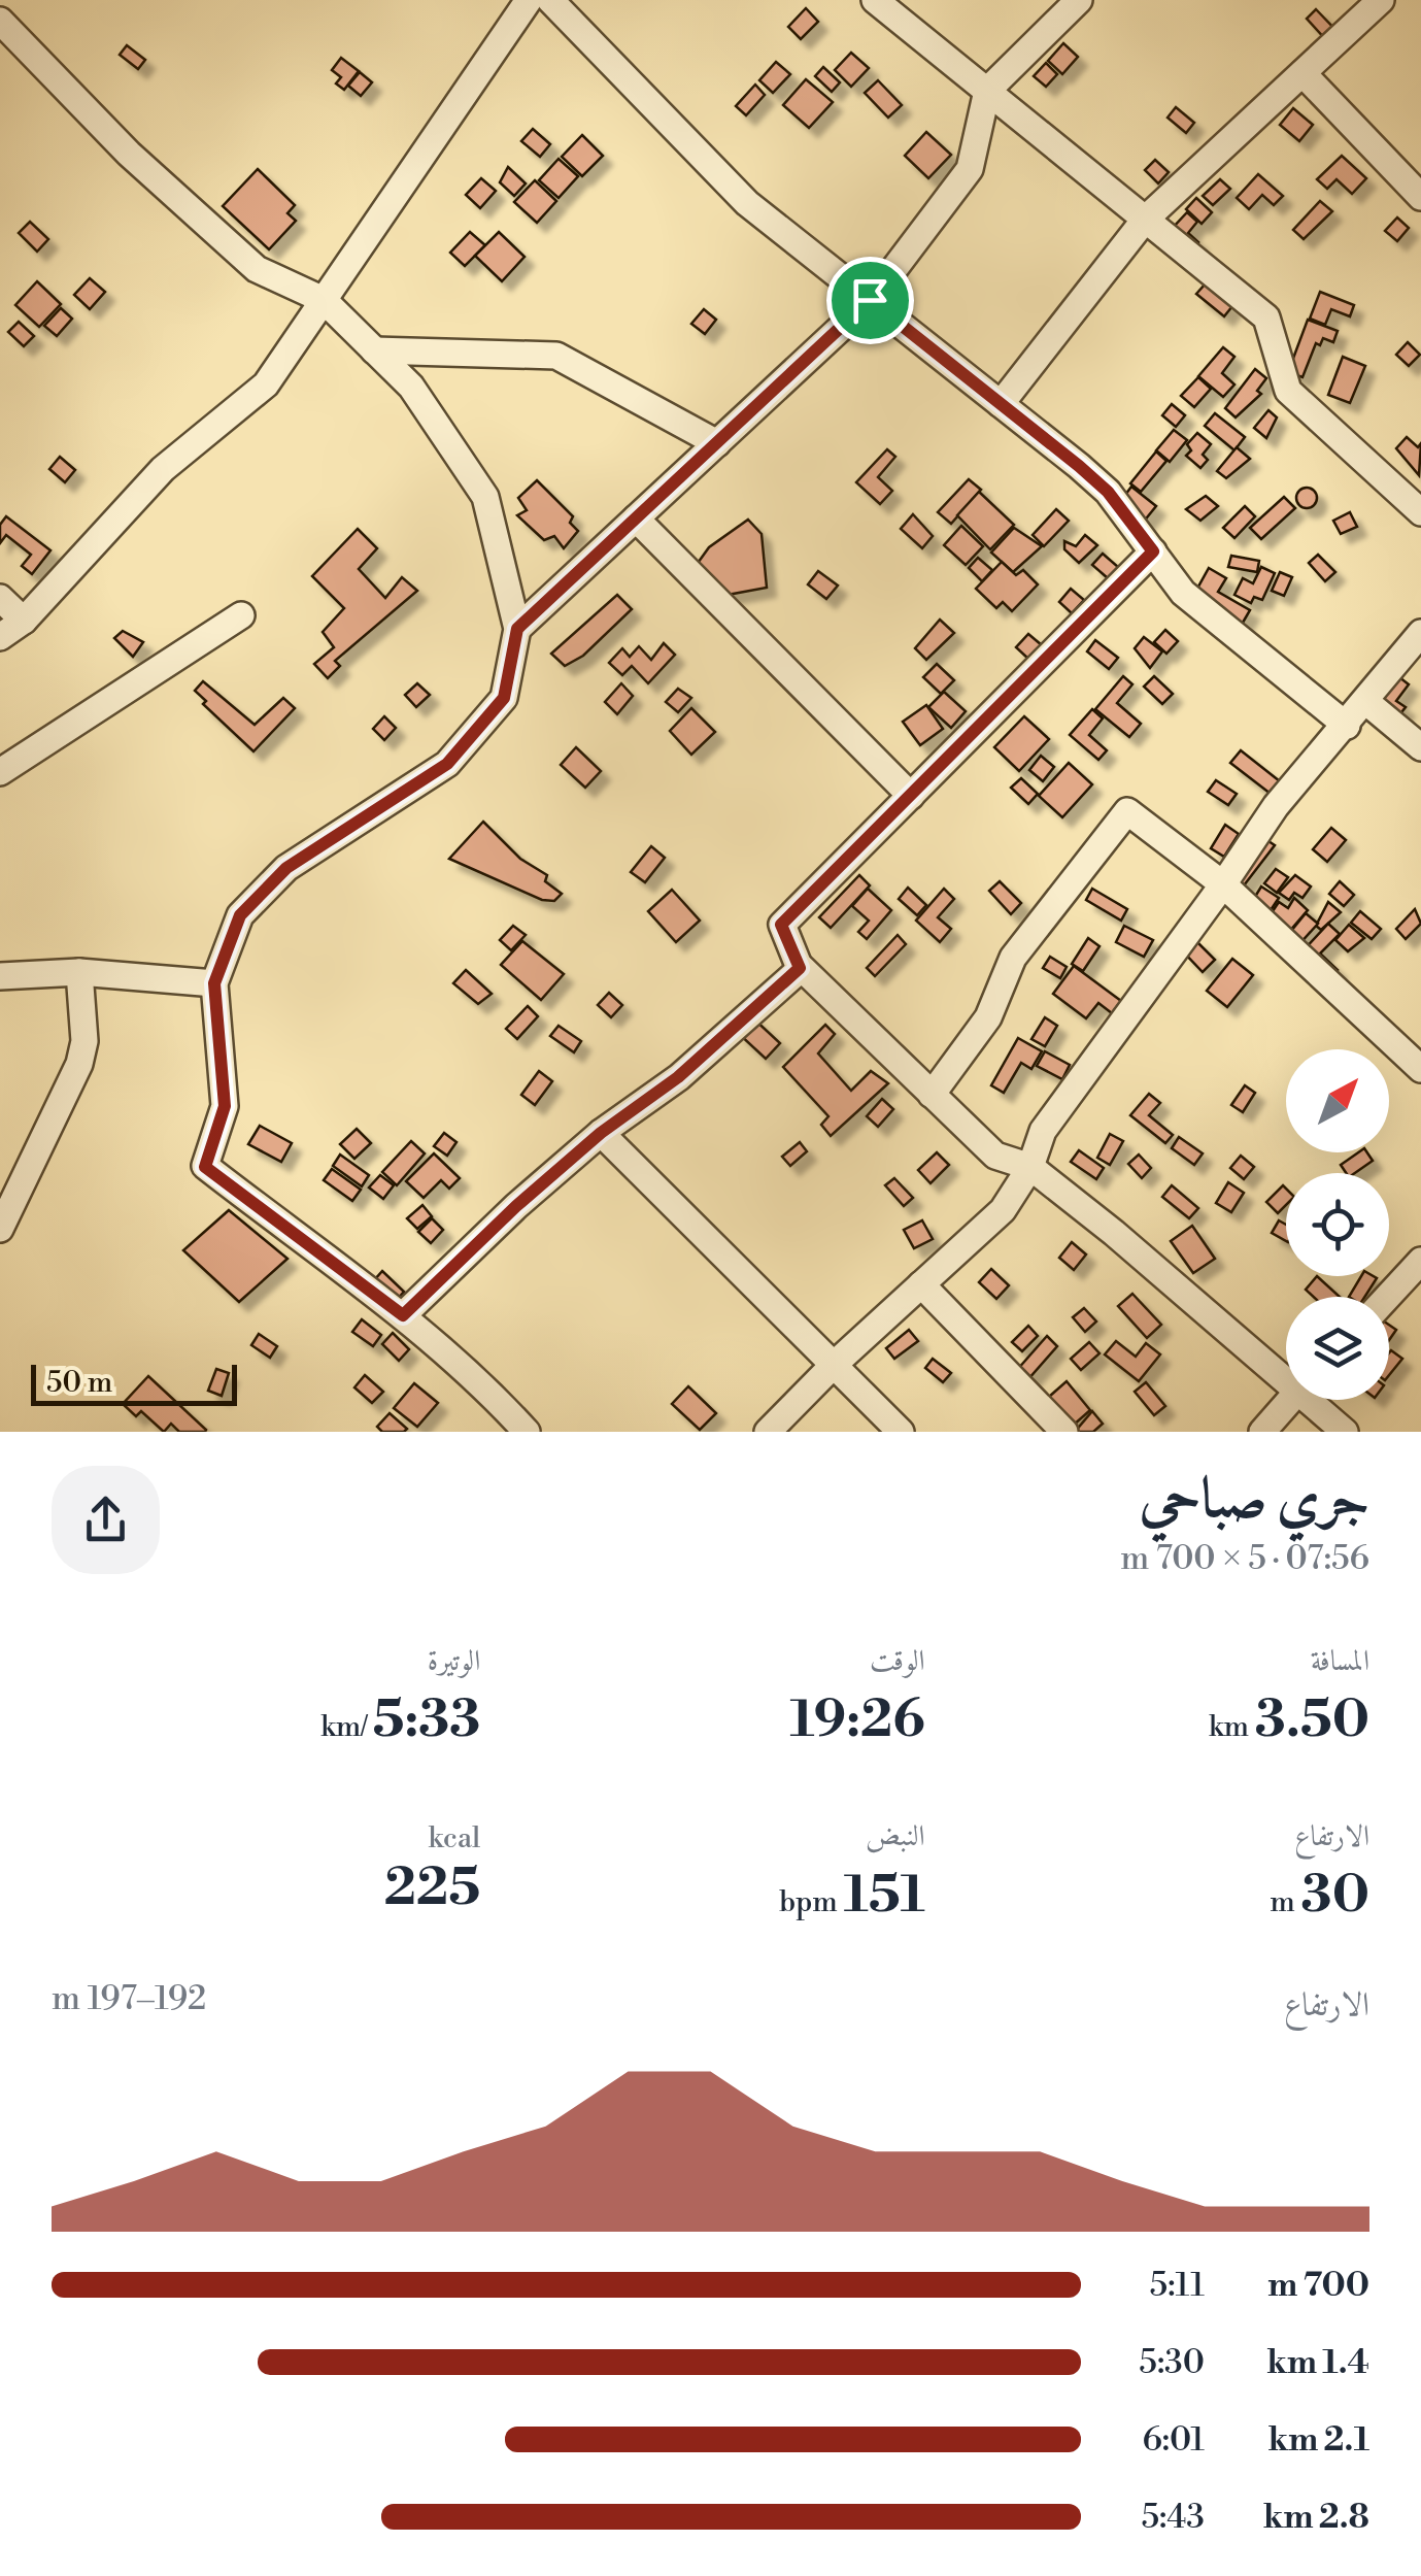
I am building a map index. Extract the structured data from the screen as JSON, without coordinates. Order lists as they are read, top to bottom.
{
  "scale_bar": "50 m",
  "north": "top right",
  "page": {
    "scale": "50 m",
    "heading": ["جري صباحي", "07:56 · 5 × 700 m"],
    "stats": [
      ["المسافة", "3.50 km"],
      ["الوقت", "19:26"],
      ["الوتيرة", "5:33 /km"],
      ["الارتفاع", "30 m"],
      ["النبض", "151 bpm"],
      ["kcal", "225"]
    ],
    "chart": ["الارتفاع", "192–197 m"],
    "list": [
      {
        "name": "700 m",
        "note": "5:11"
      },
      {
        "name": "1.4 km",
        "note": "5:30"
      },
      {
        "name": "2.1 km",
        "note": "6:01"
      },
      {
        "name": "2.8 km",
        "note": "5:43"
      }
    ]
  }
}
